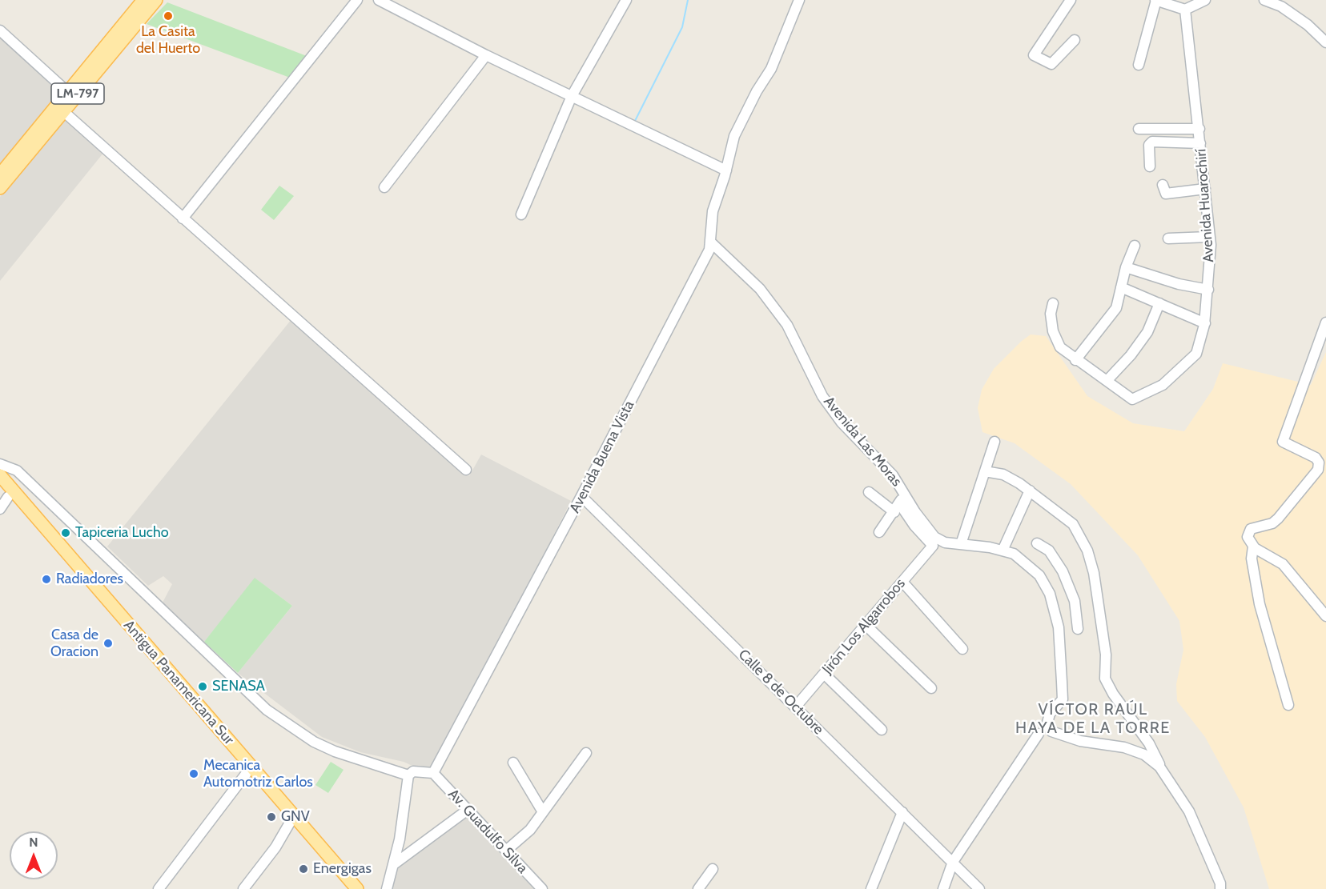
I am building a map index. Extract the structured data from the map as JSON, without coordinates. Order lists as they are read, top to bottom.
{
  "streets": {
    "main road": ["LM-797", "Antigua Panamericana Sur"],
    "street": [
      "Avenida Huarochirí",
      "Avenida Las Moras",
      "Avenida Buena Vista",
      "Jirón Los Algarrobos",
      "Calle 8 de Octubre",
      "Av. Guadulfo Silva"
    ]
  },
  "crossings": [
    ["Avenida Las Moras", "Avenida Buena Vista"],
    ["Avenida Buena Vista", "Calle 8 de Octubre"],
    ["Avenida Buena Vista", "Av. Guadulfo Silva"],
    ["Jirón Los Algarrobos", "Calle 8 de Octubre"]
  ],
  "districts": ["VÍCTOR RAÚL HAYA DE LA TORRE"],
  "places": [
    "La Casita del Huerto",
    "Tapiceria Lucho",
    "Radiadores",
    "Casa de Oracion",
    "SENASA",
    "Mecanica Automotriz Carlos",
    "GNV",
    "Energigas"
  ],
  "north": "top"
}
